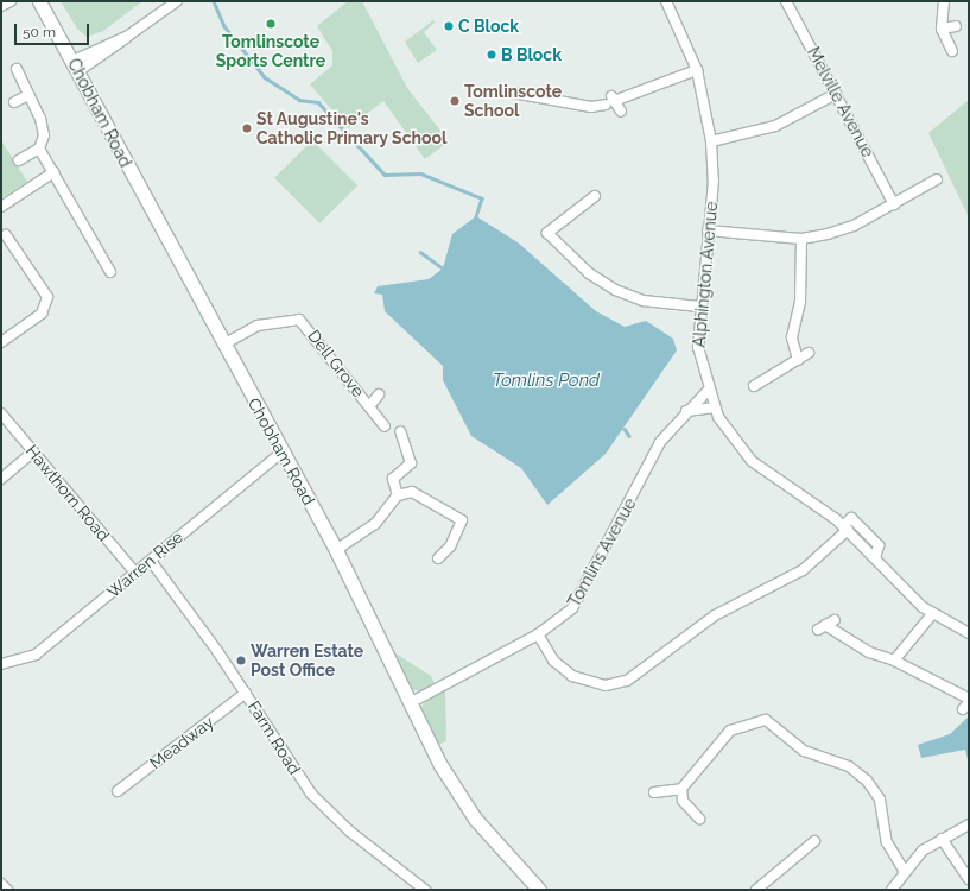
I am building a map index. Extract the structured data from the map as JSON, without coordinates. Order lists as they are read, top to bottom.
{
  "streets": {
    "main road": ["Chobham Road"],
    "street": [
      "Melville Avenue",
      "Alphington Avenue",
      "Dell Grove",
      "Hawthorn Road",
      "Tomlins Avenue",
      "Warren Rise",
      "Farm Road",
      "Meadway"
    ]
  },
  "crossings": [
    ["Chobham Road", "Dell Grove"],
    ["Chobham Road", "Tomlins Avenue"],
    ["Chobham Road", "Warren Rise"],
    ["Alphington Avenue", "Tomlins Avenue"],
    ["Hawthorn Road", "Warren Rise"],
    ["Warren Rise", "Farm Road"],
    ["Farm Road", "Meadway"]
  ],
  "water": ["Tomlins Pond"],
  "places": [
    "Tomlinscote Sports Centre",
    "C Block",
    "B Block",
    "Tomlinscote School",
    "St Augustine's Catholic Primary School",
    "Warren Estate Post Office"
  ],
  "scale_bar": "50 m"
}
